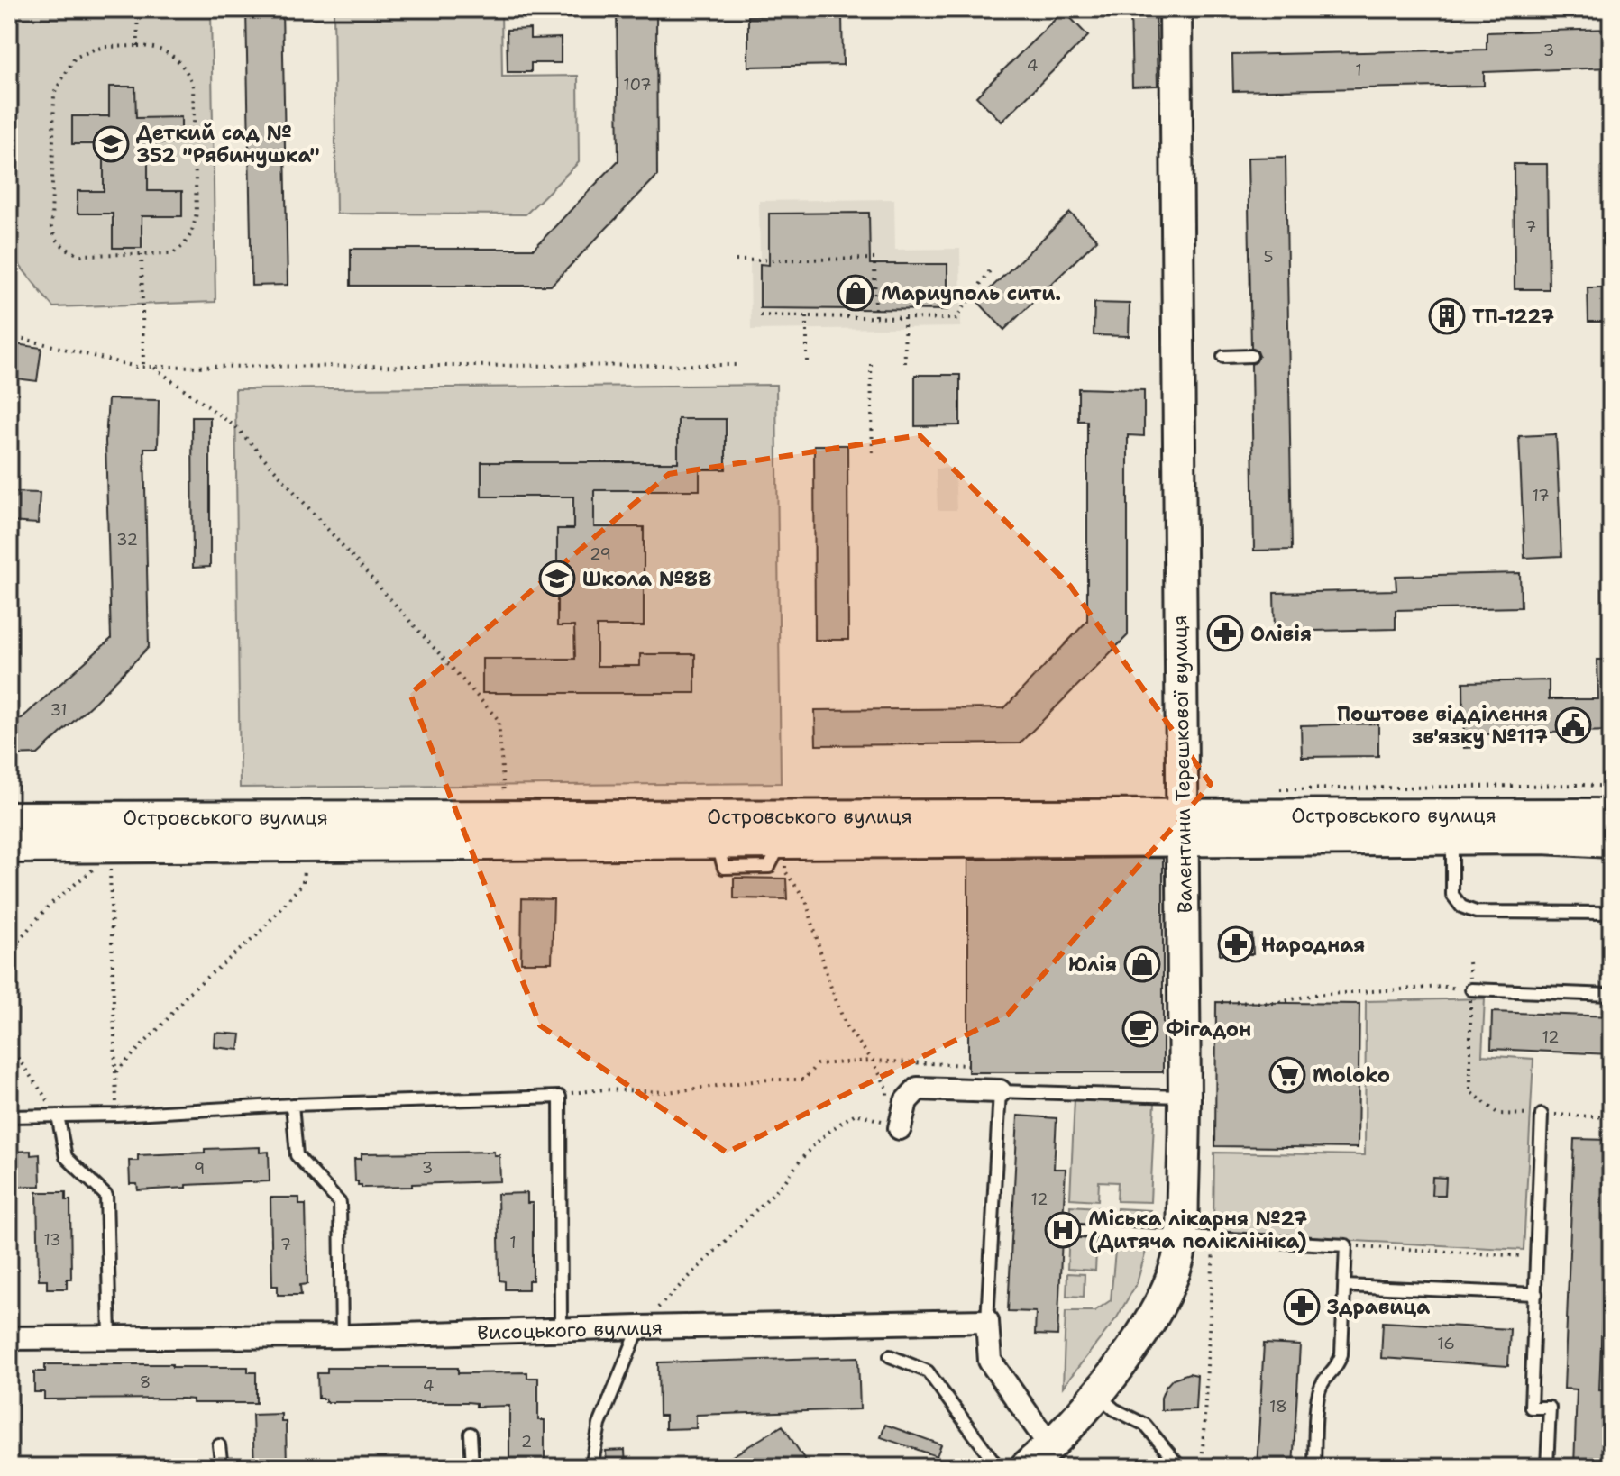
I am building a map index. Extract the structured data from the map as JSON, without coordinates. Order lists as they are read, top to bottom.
{
  "streets": {
    "street": ["Валентини Терешкової вулиця", "Островського вулиця", "Висоцького вулиця"]
  },
  "crossings": [
    ["Валентини Терешкової вулиця", "Островського вулиця"]
  ],
  "places": {
    "school or university": ["Деткий сад № 352 \"Рябинушка\"", "Школа №88"],
    "shop": ["Мариуполь сити.", "Юлія"],
    "building": ["ТП-1227"],
    "pharmacy": ["Олівія", "Народная", "Здравица"],
    "public building": ["Поштове відділення зв'язку №117"],
    "cafe": ["Фігадон"],
    "supermarket": ["Moloko"],
    "hospital": ["Міська лікарня №27 (Дитяча поліклініка)"]
  },
  "house_numbers": [
    "3",
    "4",
    "1",
    "107",
    "7",
    "5",
    "17",
    "32",
    "29",
    "31",
    "12",
    "3",
    "9",
    "12",
    "13",
    "1",
    "7",
    "16",
    "8",
    "4",
    "18",
    "2"
  ]
}
